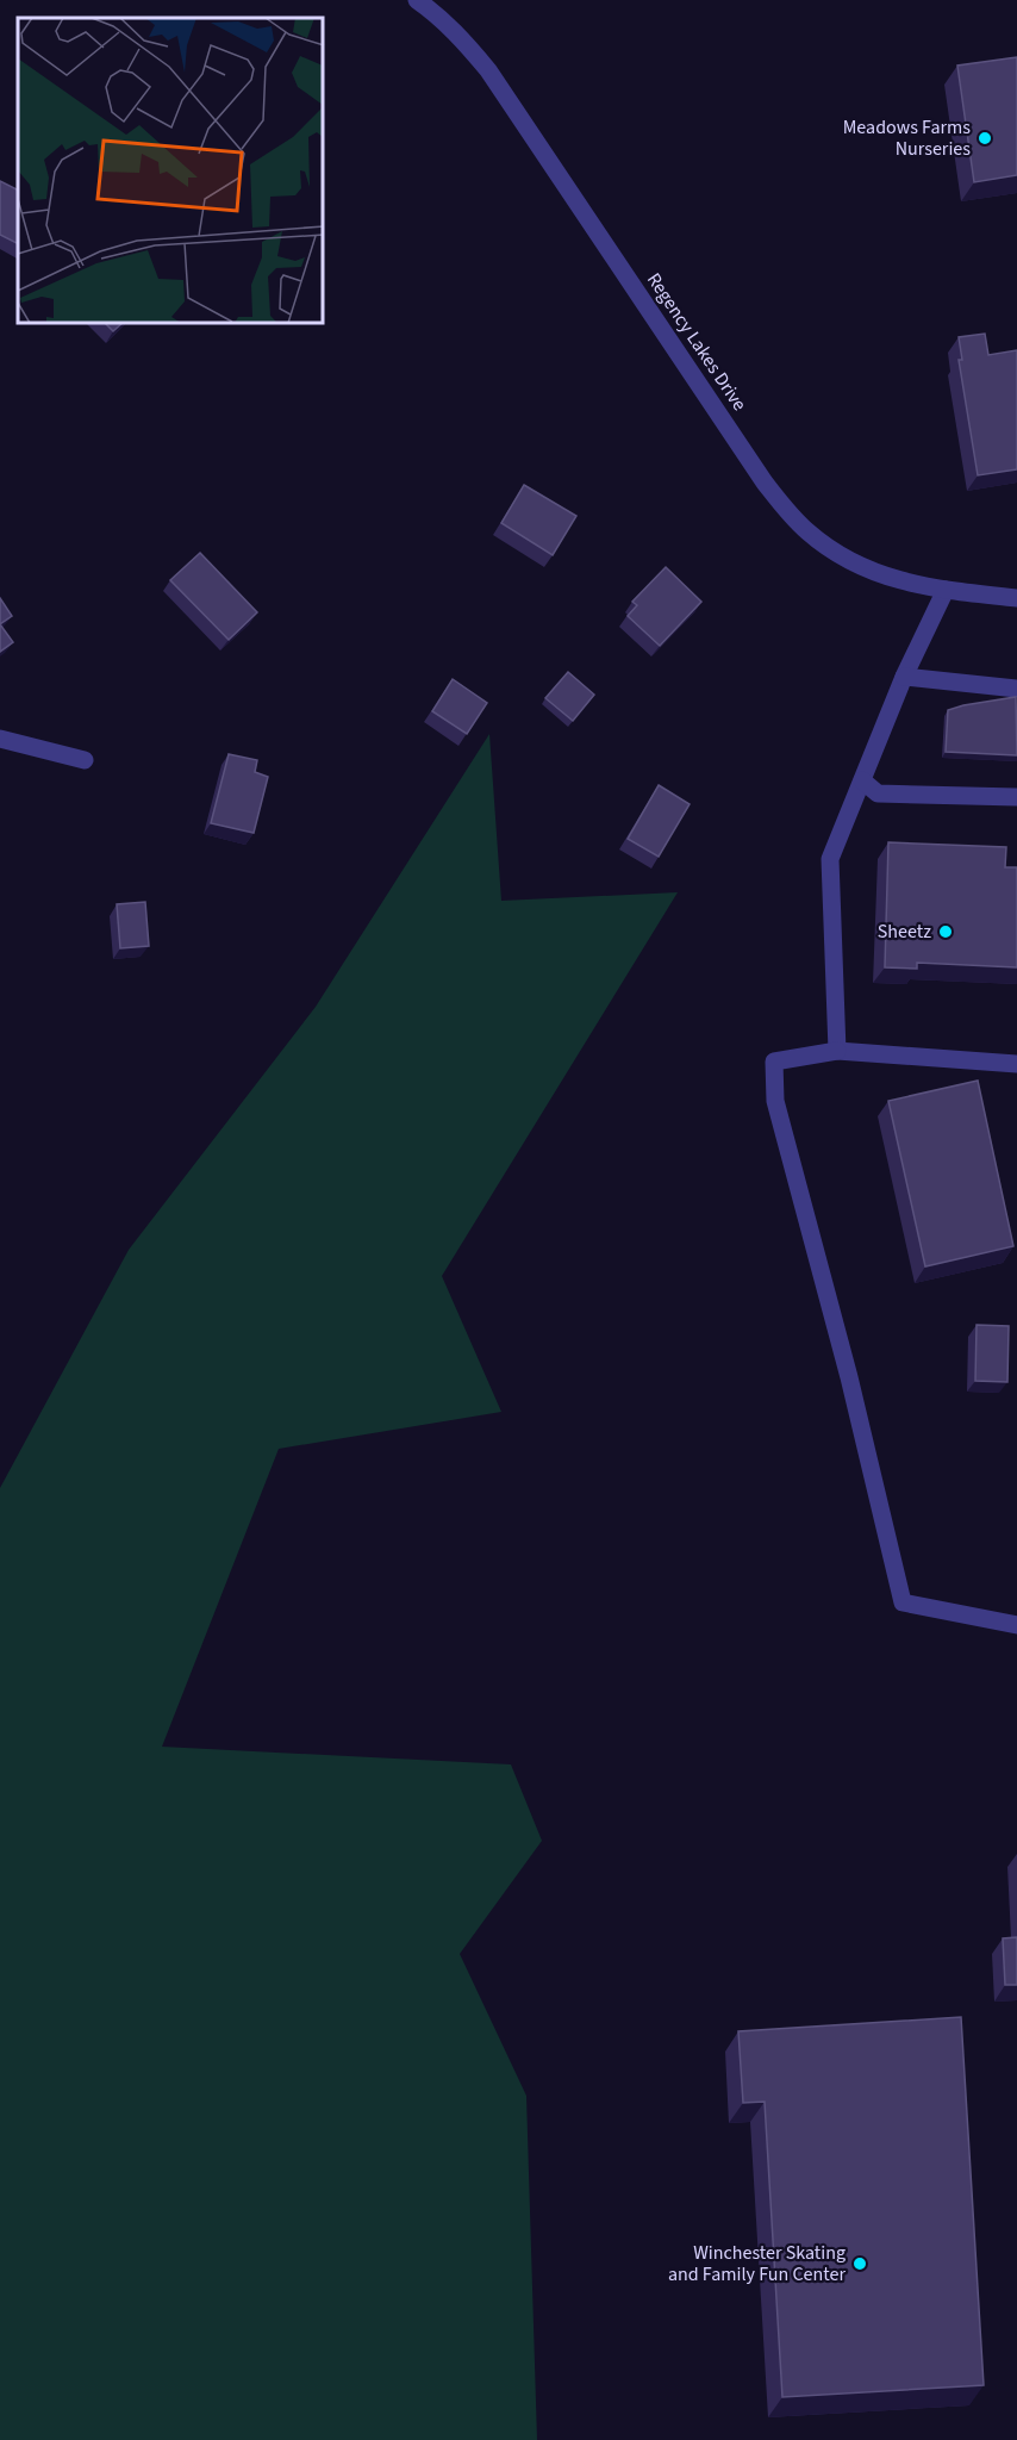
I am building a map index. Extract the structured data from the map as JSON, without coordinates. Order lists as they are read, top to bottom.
{
  "streets": {
    "street": ["Regency Lakes Drive"]
  },
  "places": ["Meadows Farms Nurseries", "Sheetz", "Winchester Skating and Family Fun Center"]
}
